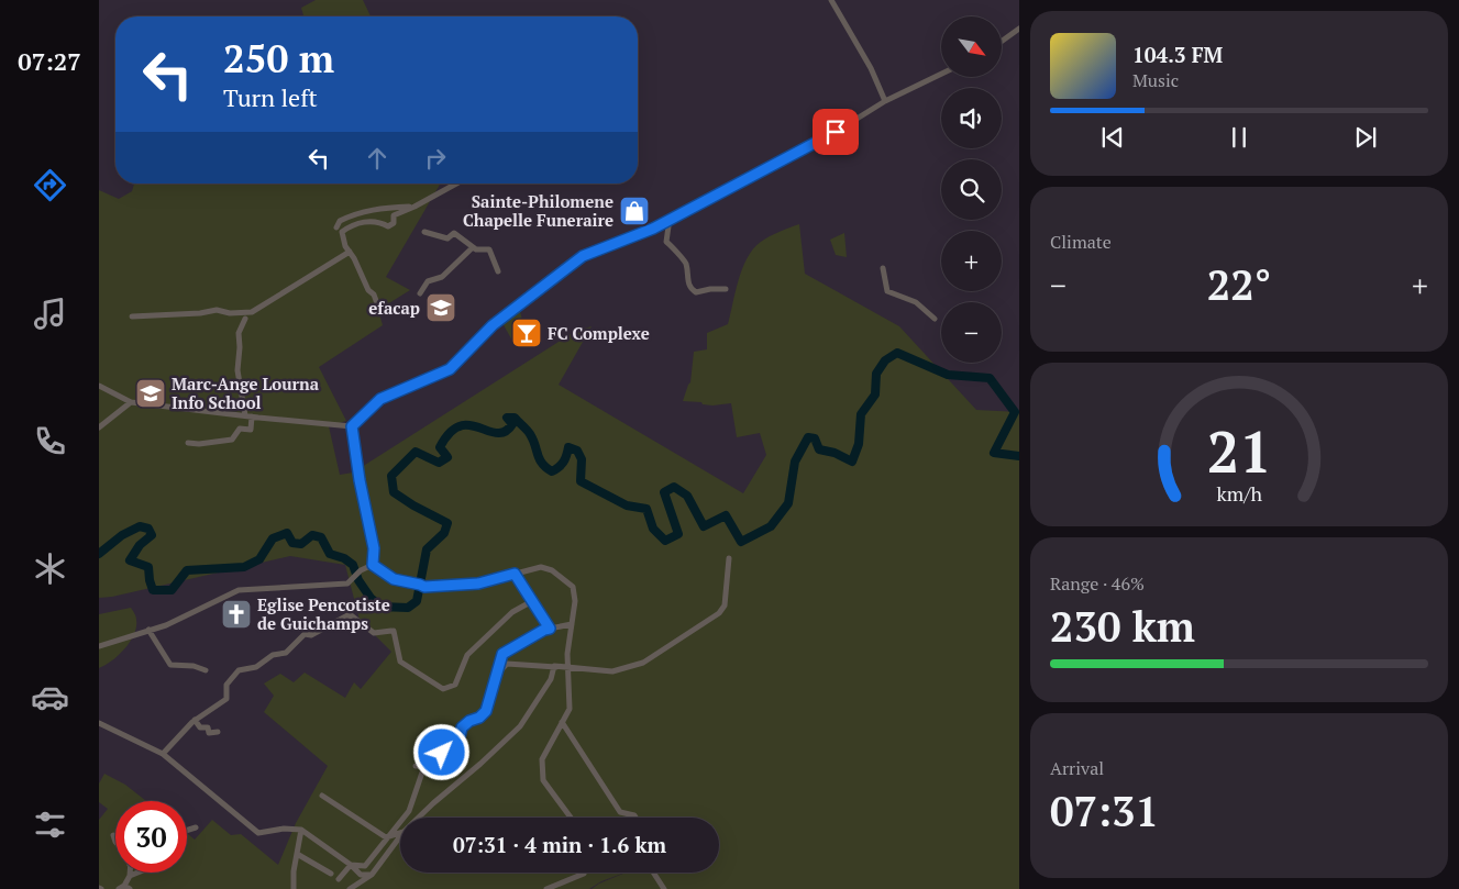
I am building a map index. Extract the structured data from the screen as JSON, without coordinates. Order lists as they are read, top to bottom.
{
  "places": {
    "shop": ["Sainte-Philomene Chapelle Funeraire"],
    "school or university": ["efacap", "Marc-Ange Lourna Info School"],
    "bar": ["FC Complexe"],
    "church": ["Eglise Pencotiste de Guichamps"]
  },
  "north": "bottom right",
  "page": {
    "tabs": "07:27",
    "map_buttons": ["+", "−"],
    "turn": ["250 m", "Turn left"],
    "song": ["104.3 FM", "Music"],
    "tile": [
      "Climate",
      ["Range · 46%", "230 km"],
      ["Arrival", "07:31"]
    ],
    "heat": ["−", "22°", "+"],
    "limit": "30",
    "trip": "07:31 · 4 min · 1.6 km",
    "gauge": ["21", "km/h"]
  }
}
